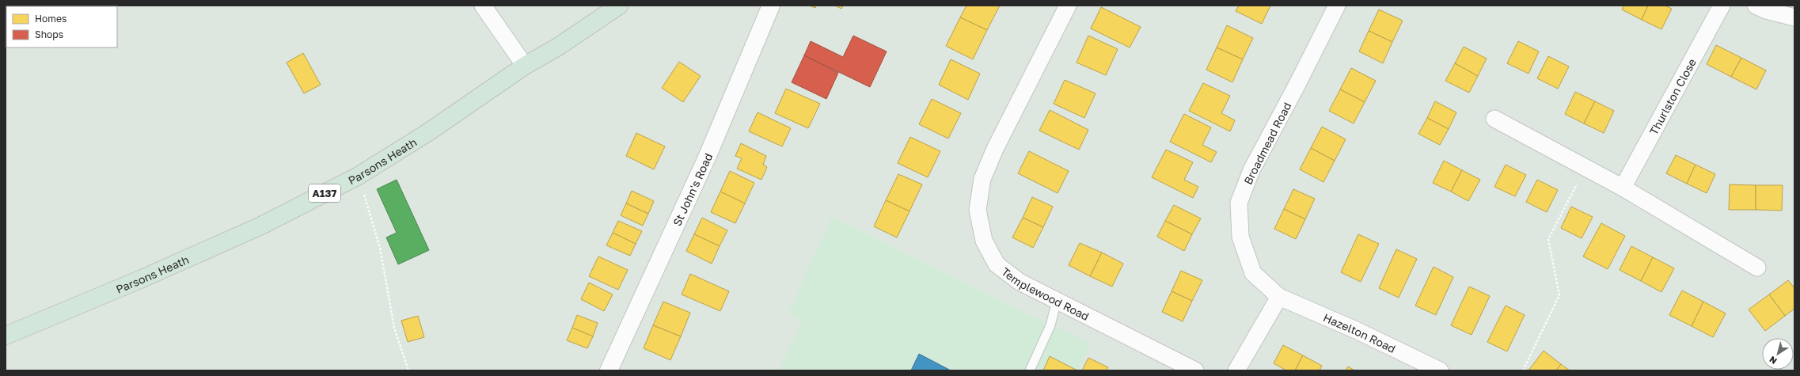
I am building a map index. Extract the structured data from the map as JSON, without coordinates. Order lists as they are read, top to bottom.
{
  "streets": {
    "main road": ["Parsons Heath", "A137"],
    "street": [
      "Thurlston Close",
      "Broadmead Road",
      "St John's Road",
      "Templewood Road",
      "Hazelton Road"
    ]
  },
  "crossings": [
    ["Broadmead Road", "Hazelton Road"]
  ],
  "legend": ["Homes", "Shops"],
  "north": "bottom left"
}
